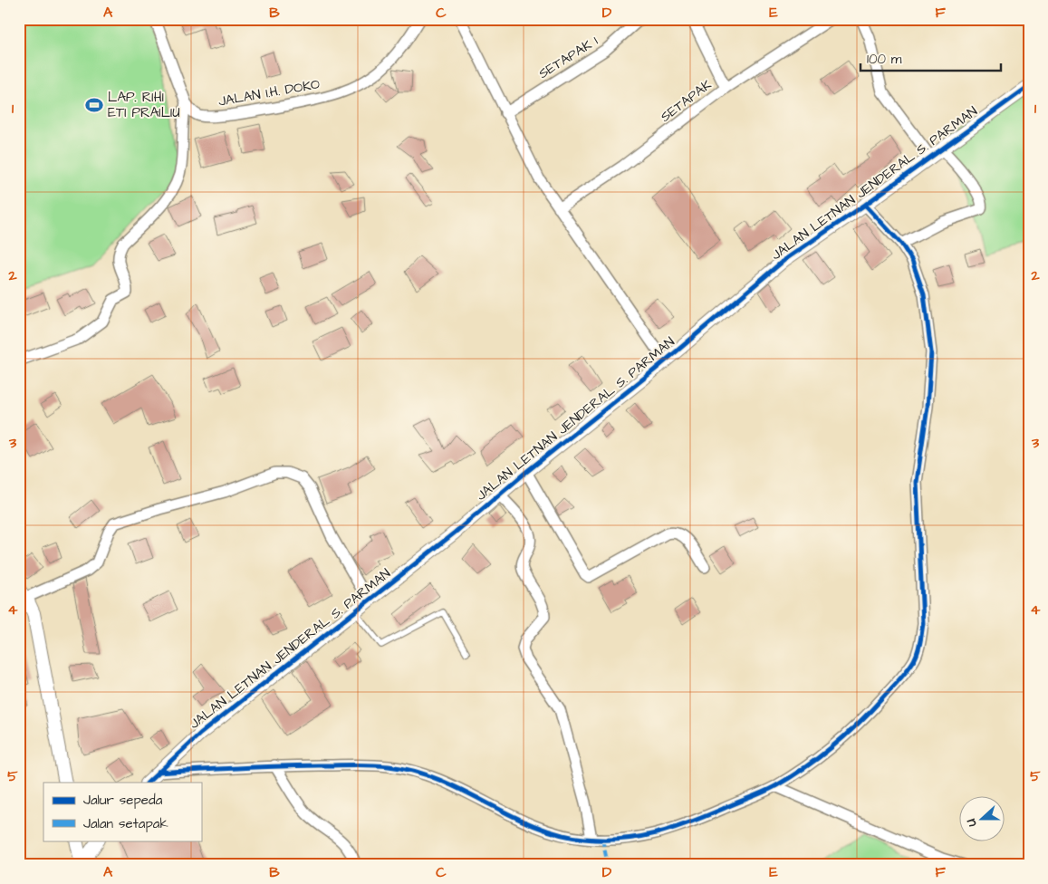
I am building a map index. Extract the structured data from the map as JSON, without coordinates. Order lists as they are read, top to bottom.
{
  "streets": {
    "street": [
      "SETAPAK 1",
      "JALAN I.H. DOKO",
      "SETAPAK",
      "JALAN LETNAN JENDERAL S. PARMAN"
    ]
  },
  "places": {
    "sports": ["LAP. RIHI ETI PRAILIU"]
  },
  "legend": ["Jalur sepeda", "Jalan setapak"],
  "scale_bar": "100 m",
  "north": "left",
  "grid": {
    "columns": [
      "A",
      "B",
      "C",
      "D",
      "E",
      "F"
    ],
    "rows": [
      "1",
      "2",
      "3",
      "4",
      "5"
    ]
  }
}
